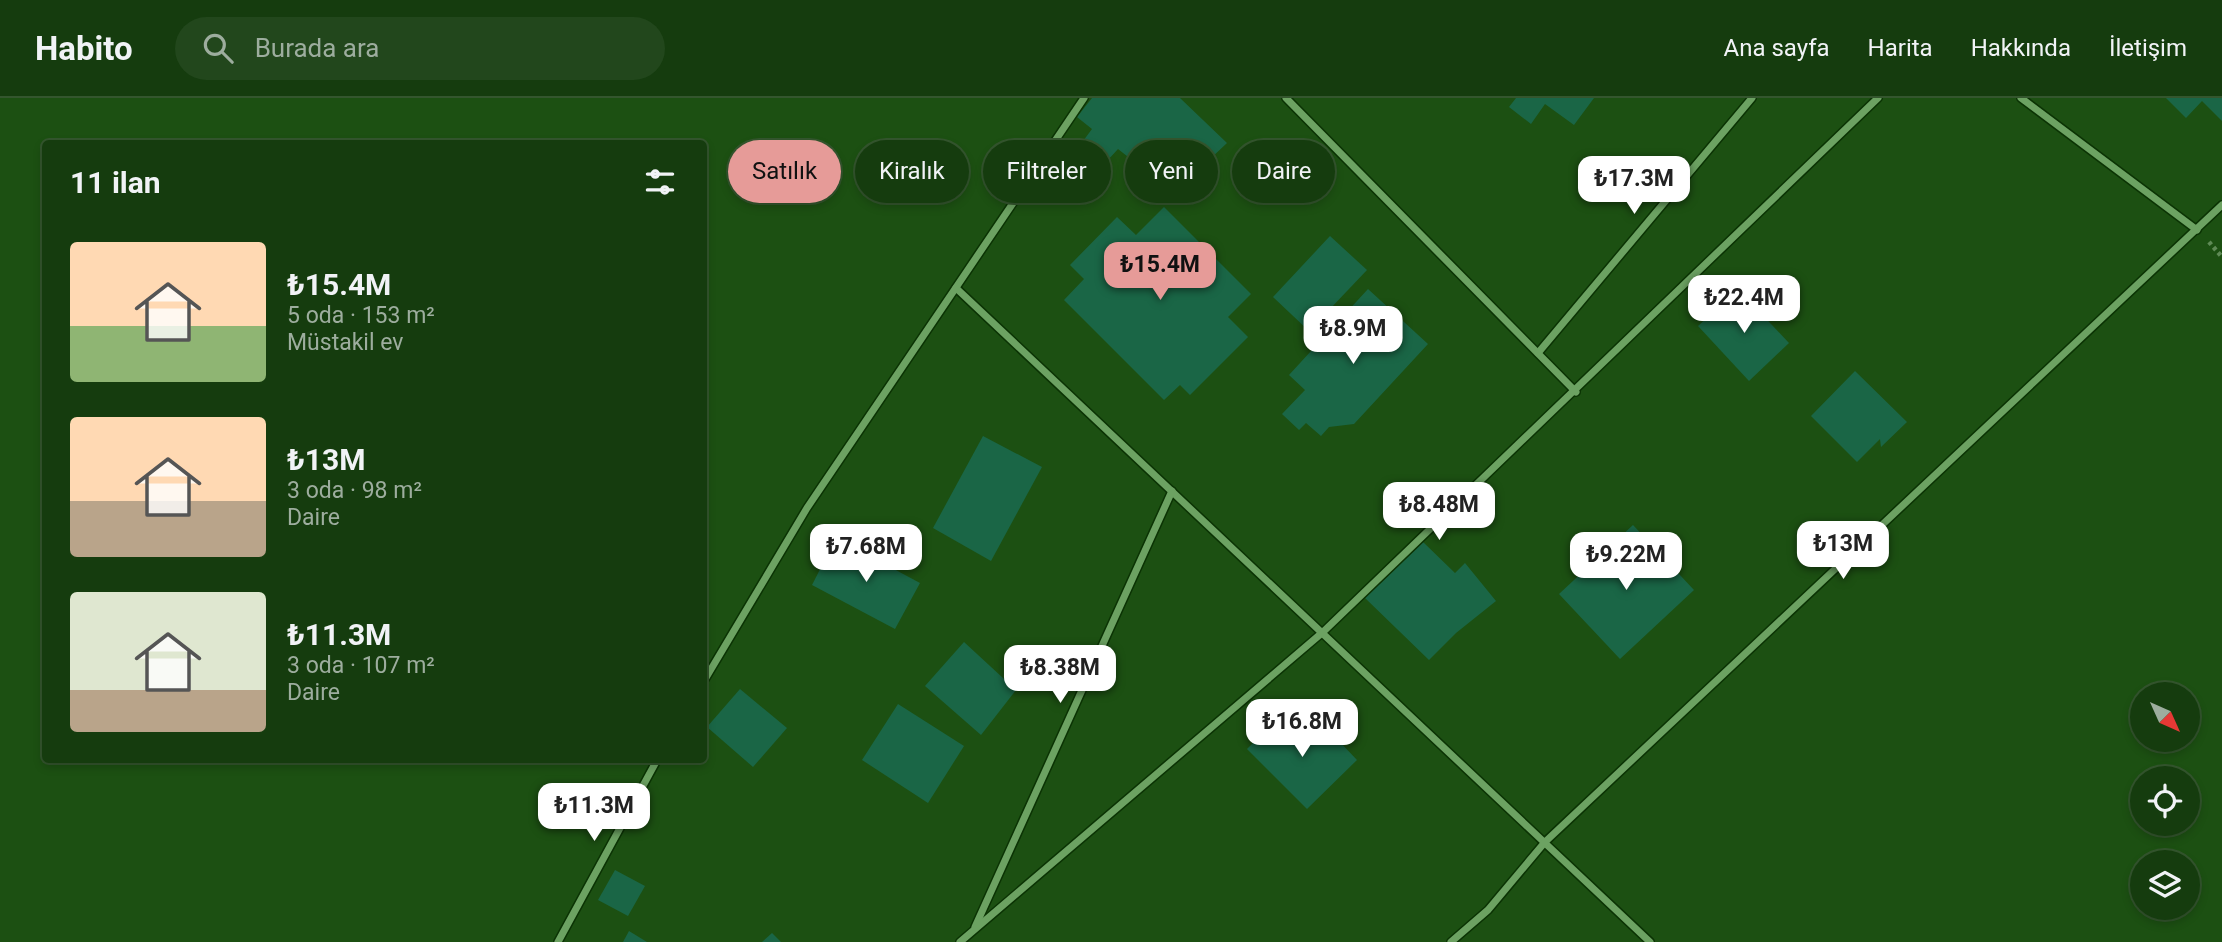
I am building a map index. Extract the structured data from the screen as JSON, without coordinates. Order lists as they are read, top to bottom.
{
  "north": "bottom right",
  "page": {
    "header": "Habito",
    "search": "Burada ara",
    "nav": [
      "Ana sayfa",
      "Harita",
      "Hakkında",
      "İletişim"
    ],
    "chip": [
      "Satılık",
      "Kiralık",
      "Filtreler",
      "Yeni",
      "Daire"
    ],
    "heading": "11 ilan",
    "price": [
      "₺17.3M",
      "₺15.4M",
      "₺22.4M",
      "₺8.9M",
      "₺8.48M",
      "₺13M",
      "₺7.68M",
      "₺9.22M",
      "₺8.38M",
      "₺16.8M",
      "₺11.3M"
    ],
    "list": [
      {
        "name": "₺15.4M",
        "note": "5 oda · 153 m² · Müstakil ev"
      },
      {
        "name": "₺13M",
        "note": "3 oda · 98 m² · Daire"
      },
      {
        "name": "₺11.3M",
        "note": "3 oda · 107 m² · Daire"
      }
    ]
  }
}
